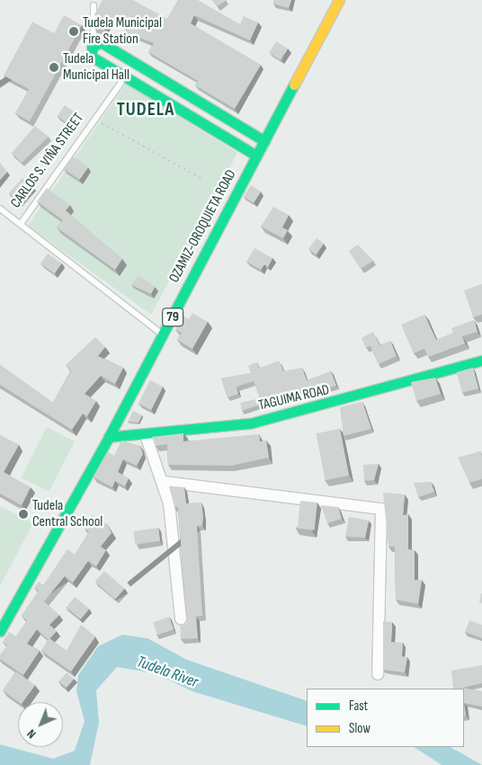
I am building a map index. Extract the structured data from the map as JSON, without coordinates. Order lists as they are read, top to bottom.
{
  "streets": {
    "main road": ["OZAMIZ-OROQUIETA ROAD", "79", "TAGUIMA ROAD"],
    "lane": ["CARLOS S. VIÑA STREET"]
  },
  "crossings": [
    ["CARLOS S. VIÑA STREET", "OZAMIZ-OROQUIETA ROAD"],
    ["OZAMIZ-OROQUIETA ROAD", "TAGUIMA ROAD"]
  ],
  "districts": ["TUDELA"],
  "water": ["Tudela River"],
  "places": ["Tudela Municipal Fire Station", "Tudela Municipal Hall", "Tudela Central School"],
  "legend": ["Fast", "Slow"],
  "north": "bottom left"
}
